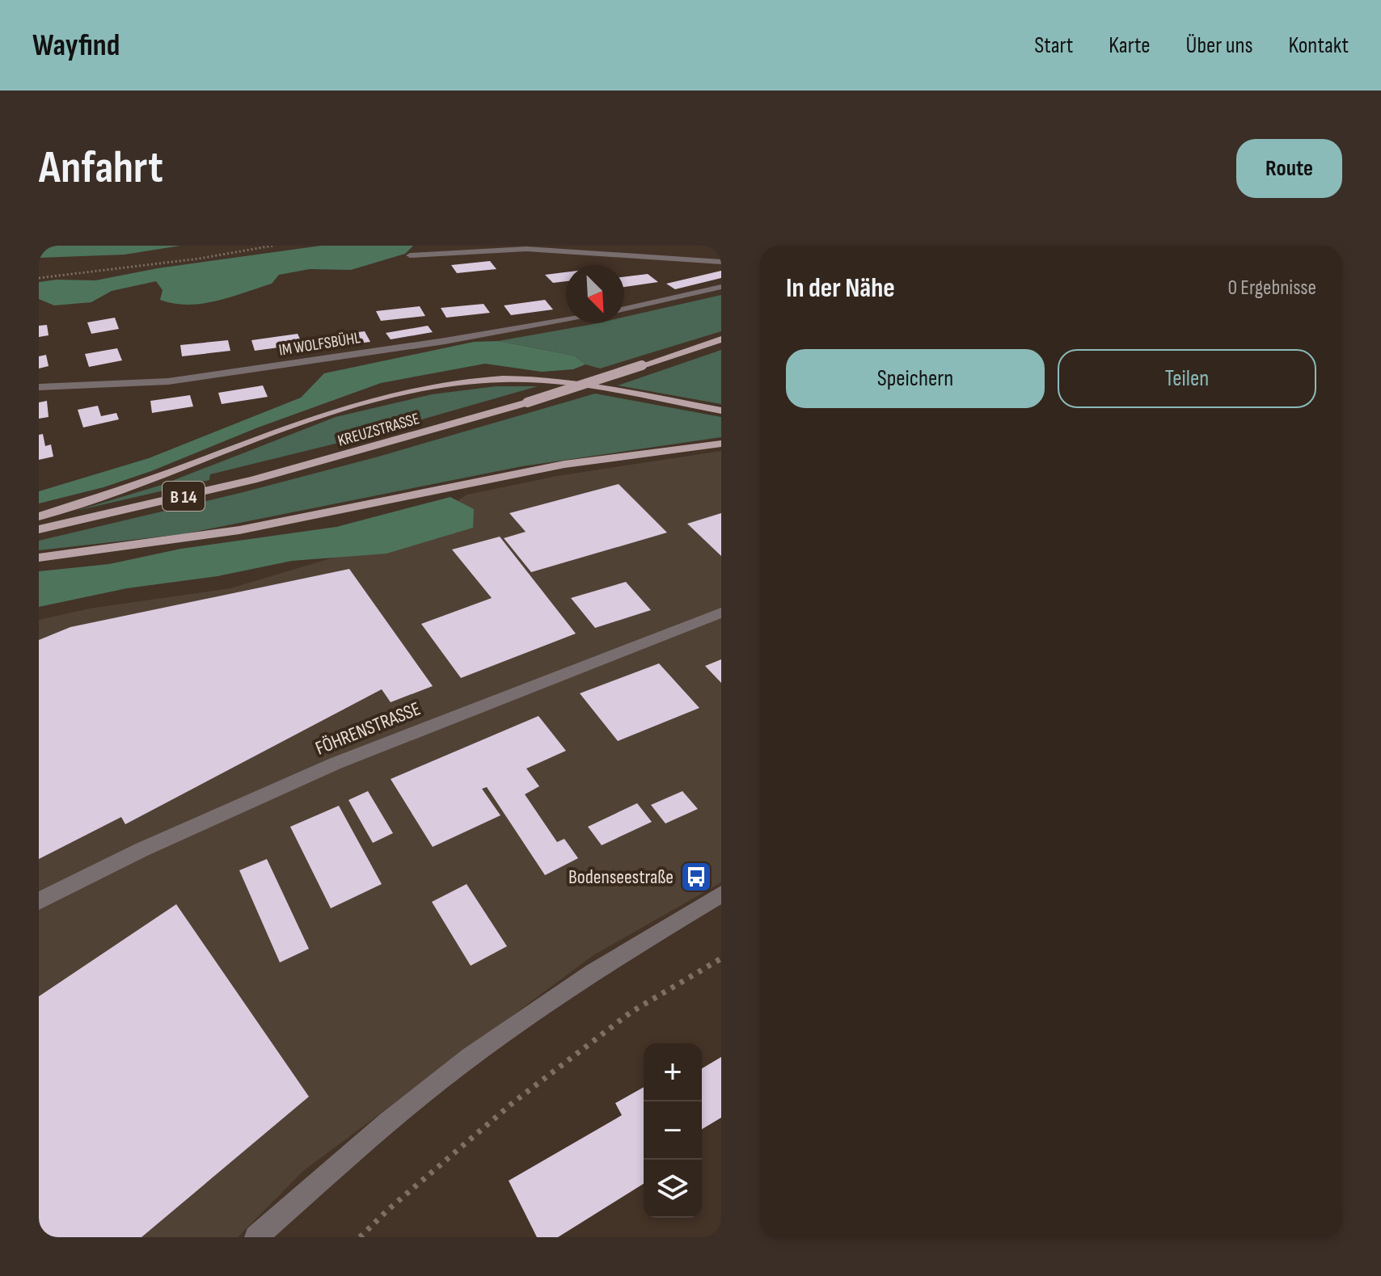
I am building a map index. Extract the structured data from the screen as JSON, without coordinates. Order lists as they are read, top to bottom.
{
  "streets": {
    "main road": ["KREUZSTRASSE", "B 14"],
    "street": ["IM WOLFSBÜHL", "FÖHRENSTRASSE"]
  },
  "places": {
    "bus stop": ["Bodenseestraße"]
  },
  "north": "bottom right",
  "page": {
    "header": "Wayfind",
    "nav": [
      "Start",
      "Karte",
      "Über uns",
      "Kontakt"
    ],
    "buttons": [
      "Route",
      ["Speichern", "Teilen"]
    ],
    "title": "Anfahrt",
    "heading": ["In der Nähe", "0 Ergebnisse"],
    "map_buttons": ["+", "−"]
  }
}
